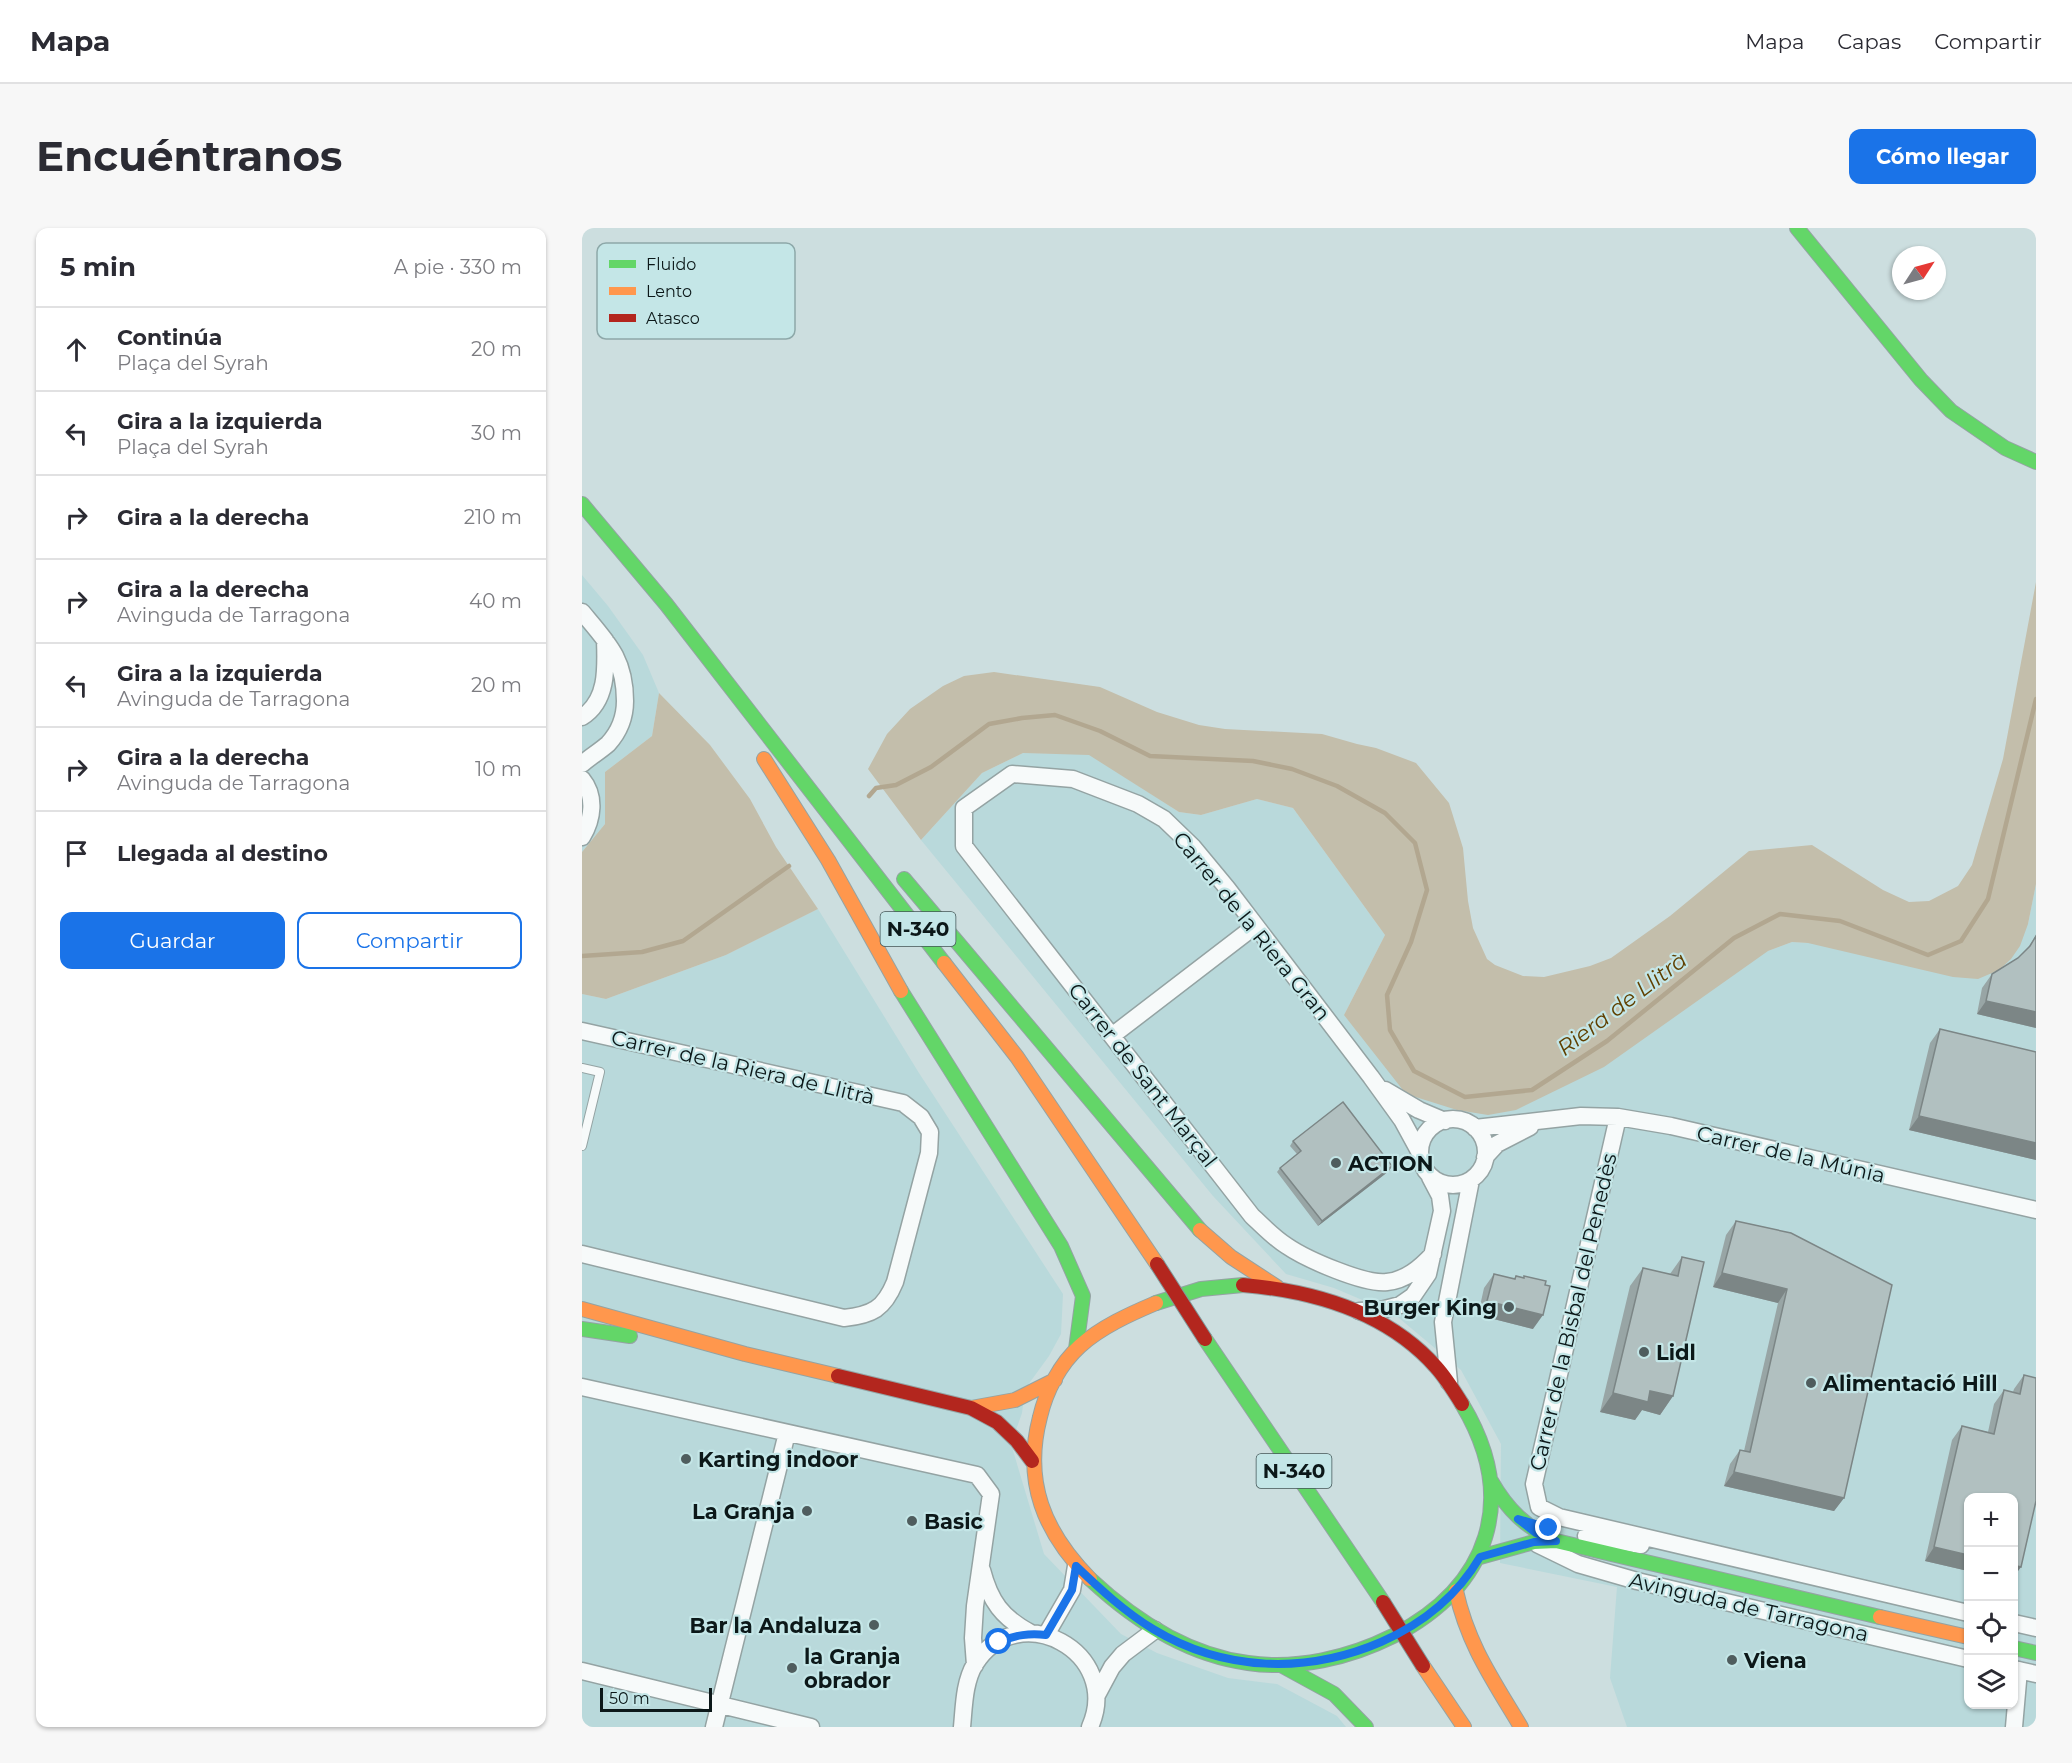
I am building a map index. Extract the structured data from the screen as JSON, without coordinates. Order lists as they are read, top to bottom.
{
  "streets": {
    "main road": ["N-340", "Avinguda de Tarragona"],
    "street": [
      "Carrer de la Riera Gran",
      "Carrer de la Riera de Llitrà",
      "Carrer de Sant Marçal",
      "Carrer de la Múnia",
      "Carrer de la Bisbal del Penedès"
    ]
  },
  "crossings": [
    ["Carrer de la Riera Gran", "Carrer de Sant Marçal"],
    ["Carrer de la Riera Gran", "Carrer de la Múnia"],
    ["Carrer de la Múnia", "Carrer de la Bisbal del Penedès"],
    ["Carrer de la Bisbal del Penedès", "Avinguda de Tarragona"]
  ],
  "water": ["Riera de Llitrà"],
  "places": [
    "ACTION",
    "Burger King",
    "Lidl",
    "Alimentació Hill",
    "Karting indoor",
    "La Granja",
    "Basic",
    "Bar la Andaluza",
    "Viena",
    "la Granja obrador"
  ],
  "legend": ["Fluido", "Lento", "Atasco"],
  "scale_bar": "50 m",
  "north": "top right",
  "page": {
    "header": "Mapa",
    "nav": ["Mapa", "Capas", "Compartir"],
    "buttons": [
      "Cómo llegar",
      ["Guardar", "Compartir"]
    ],
    "title": "Encuéntranos",
    "heading": ["5 min", "A pie · 330 m"],
    "list": [
      ["Continúa", "Plaça del Syrah", "20 m"],
      ["Gira a la izquierda", "Plaça del Syrah", "30 m"],
      ["Gira a la derecha", "210 m"],
      ["Gira a la derecha", "Avinguda de Tarragona", "40 m"],
      ["Gira a la izquierda", "Avinguda de Tarragona", "20 m"],
      ["Gira a la derecha", "Avinguda de Tarragona", "10 m"],
      "Llegada al destino"
    ],
    "map_buttons": ["+", "−"],
    "scale": "50 m"
  }
}
